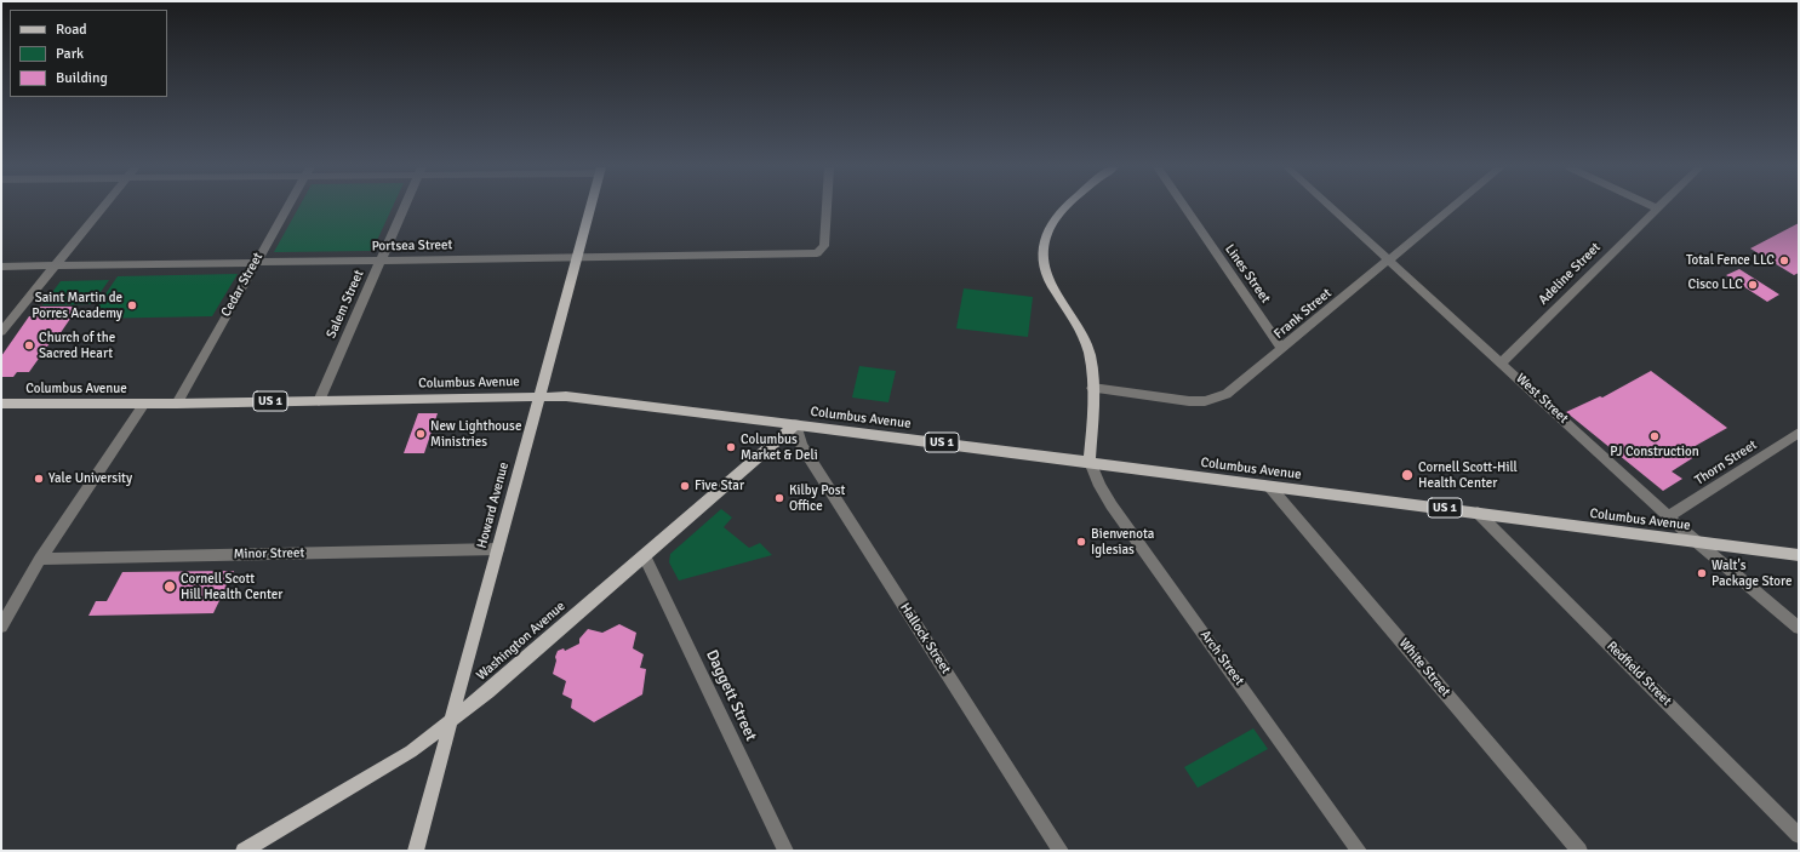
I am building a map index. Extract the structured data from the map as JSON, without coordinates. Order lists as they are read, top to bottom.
{
  "streets": {
    "main road": [
      "Columbus Avenue",
      "US 1",
      "Howard Avenue",
      "Washington Avenue"
    ],
    "street": [
      "Portsea Street",
      "Lines Street",
      "Adeline Street",
      "Cedar Street",
      "Salem Street",
      "Frank Street",
      "West Street",
      "Thorn Street",
      "Minor Street",
      "Hallock Street",
      "Arch Street",
      "White Street",
      "Redfield Street",
      "Daggett Street"
    ]
  },
  "crossings": [
    ["Portsea Street", "Cedar Street"],
    ["Portsea Street", "Salem Street"],
    ["Portsea Street", "Howard Avenue"],
    ["Lines Street", "Frank Street"],
    ["Adeline Street", "West Street"],
    ["Cedar Street", "Columbus Avenue"],
    ["Salem Street", "Columbus Avenue"],
    ["Frank Street", "West Street"],
    ["Columbus Avenue", "West Street"],
    ["Columbus Avenue", "Howard Avenue"],
    ["Columbus Avenue", "Hallock Street"],
    ["Columbus Avenue", "Washington Avenue"],
    ["Columbus Avenue", "Arch Street"],
    ["Columbus Avenue", "White Street"],
    ["Columbus Avenue", "Redfield Street"],
    ["West Street", "Thorn Street"],
    ["Howard Avenue", "Minor Street"],
    ["Howard Avenue", "Washington Avenue"],
    ["Hallock Street", "Washington Avenue"],
    ["Washington Avenue", "Daggett Street"]
  ],
  "places": [
    "Total Fence LLC",
    "Cisco LLC",
    "Saint Martin de Porres Academy",
    "Church of the Sacred Heart",
    "New Lighthouse Ministries",
    "PJ Construction",
    "Columbus Market & Deli",
    "Cornell Scott-Hill Health Center",
    "Yale University",
    "Five Star",
    "Kilby Post Office",
    "Bienvenota Iglesias",
    "Walt's Package Store",
    "Cornell Scott Hill Health Center"
  ],
  "legend": ["Road", "Park", "Building"]
}
